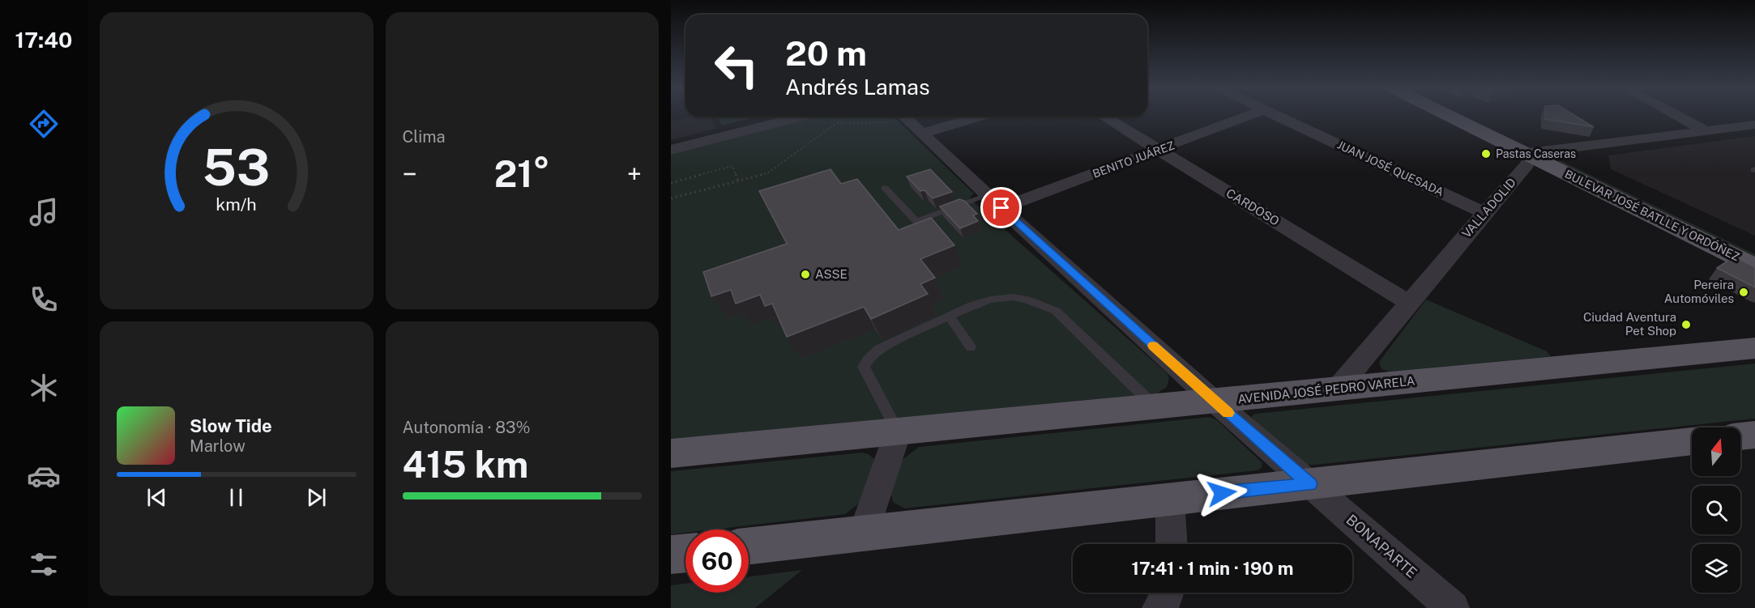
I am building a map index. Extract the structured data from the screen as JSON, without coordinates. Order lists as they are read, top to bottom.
{
  "streets": {
    "main road": ["BULEVAR JOSÉ BATLLE Y ORDÓÑEZ", "AVENIDA JOSÉ PEDRO VARELA"],
    "street": [
      "BENITO JUÁREZ",
      "JUAN JOSÉ QUESADA",
      "CARDOSO",
      "VALLADOLID",
      "BONAPARTE"
    ]
  },
  "crossings": [
    ["BENITO JUÁREZ", "CARDOSO"],
    ["BENITO JUÁREZ", "BONAPARTE"],
    ["JUAN JOSÉ QUESADA", "VALLADOLID"],
    ["CARDOSO", "VALLADOLID"],
    ["VALLADOLID", "BULEVAR JOSÉ BATLLE Y ORDÓÑEZ"],
    ["VALLADOLID", "AVENIDA JOSÉ PEDRO VARELA"],
    ["AVENIDA JOSÉ PEDRO VARELA", "BONAPARTE"]
  ],
  "places": [
    "Pastas Caseras",
    "ASSE",
    "Pereira Automóviles",
    "Ciudad Aventura Pet Shop"
  ],
  "north": "top",
  "page": {
    "tabs": "17:40",
    "tile": [
      "Clima",
      ["Autonomía · 83%", "415 km"]
    ],
    "turn": ["20 m", "Andrés Lamas"],
    "heat": ["−", "21°", "+"],
    "song": ["Slow Tide", "Marlow"],
    "limit": "60",
    "trip": "17:41 · 1 min · 190 m",
    "gauge": ["53", "km/h"]
  }
}
